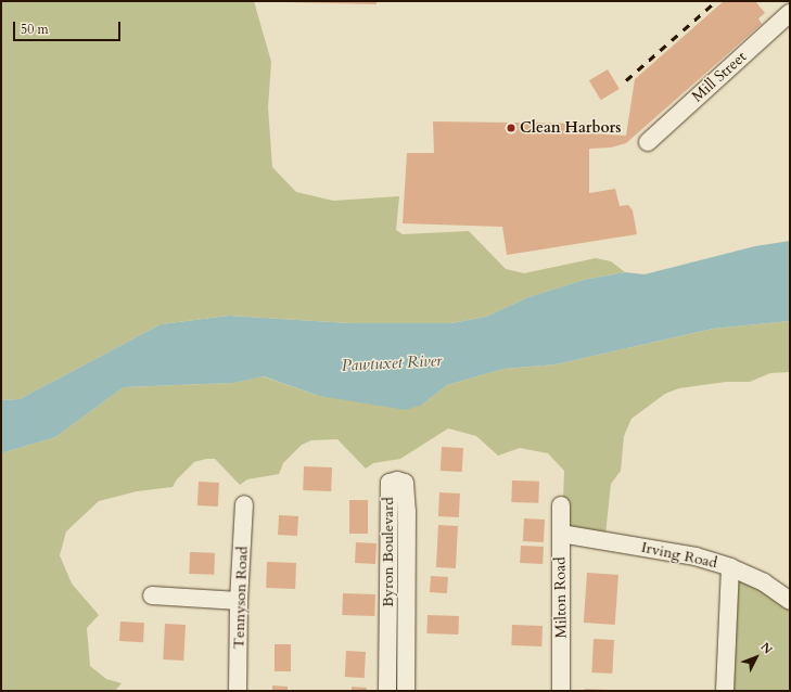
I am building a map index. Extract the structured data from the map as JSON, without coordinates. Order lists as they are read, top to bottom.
{
  "streets": {
    "street": [
      "Mill Street",
      "Byron Boulevard",
      "Irving Road",
      "Tennyson Road",
      "Milton Road"
    ]
  },
  "crossings": [
    ["Irving Road", "Milton Road"]
  ],
  "water": ["Pawtuxet River"],
  "places": ["Clean Harbors"],
  "scale_bar": "50 m",
  "north": "top right"
}
